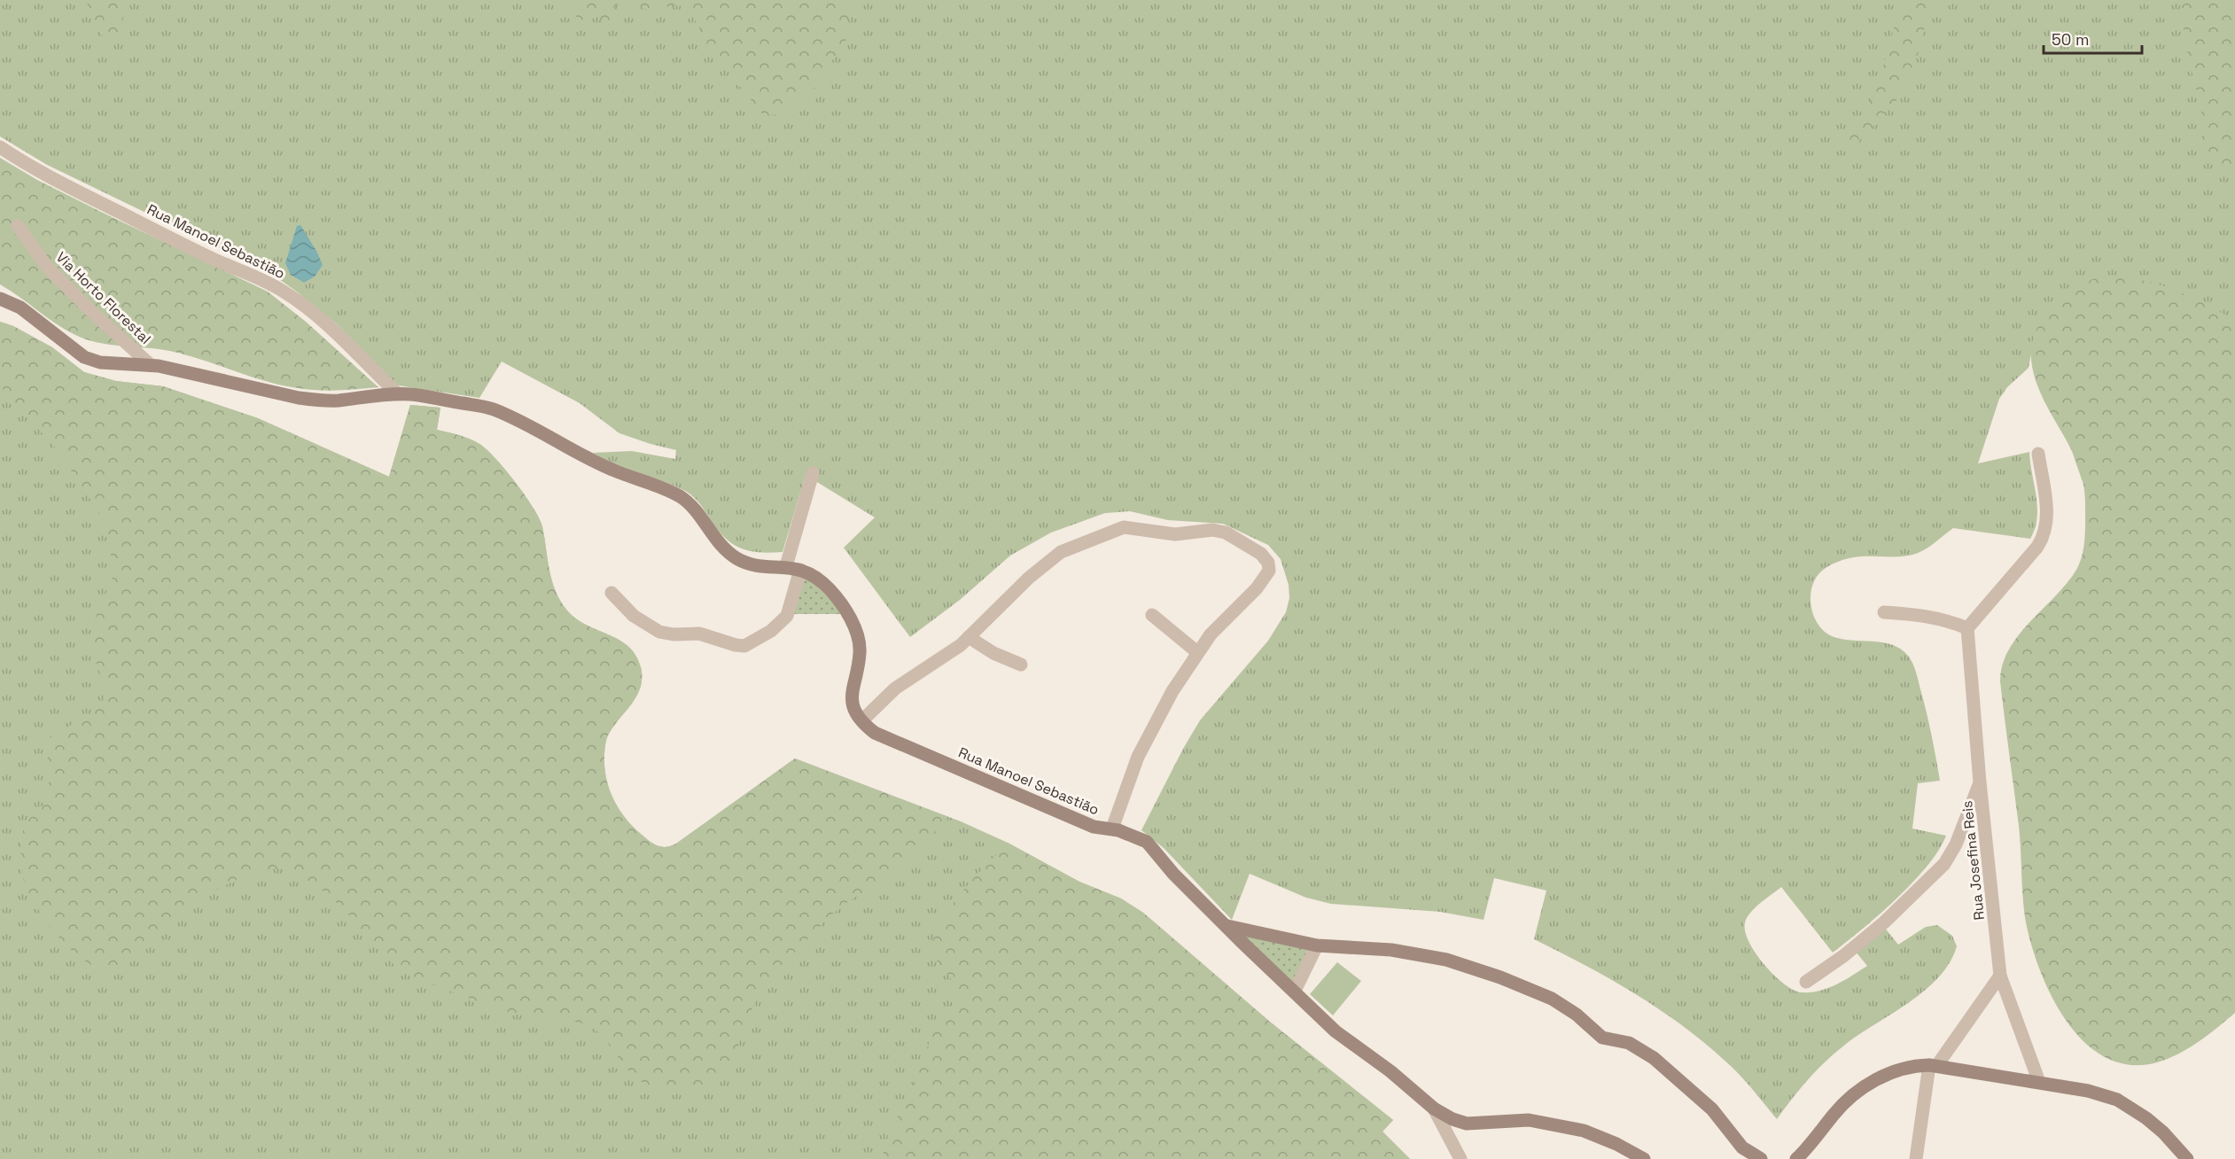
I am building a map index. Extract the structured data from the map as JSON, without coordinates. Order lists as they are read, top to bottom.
{
  "streets": {
    "street": ["Rua Manoel Sebastião", "Via Horto Florestal", "Rua Josefina Reis"]
  },
  "scale_bar": "50 m"
}
